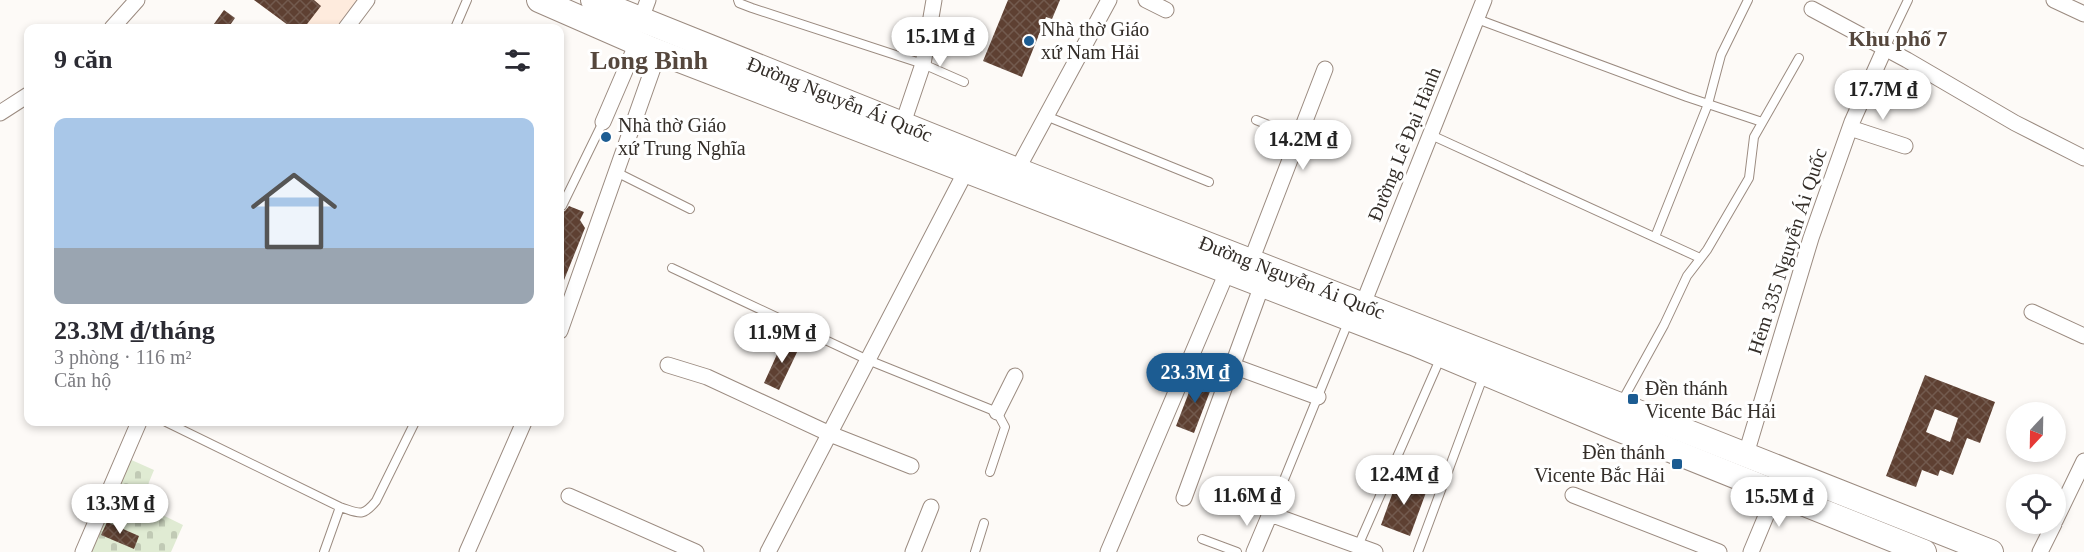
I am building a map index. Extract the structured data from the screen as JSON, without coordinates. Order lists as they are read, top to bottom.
{
  "streets": {
    "main road": ["Đường Nguyễn Ái Quốc"],
    "street": ["Đường Lê Đại Hành", "Hẻm 335 Nguyễn Ái Quốc"]
  },
  "crossings": [
    ["Đường Nguyễn Ái Quốc", "Đường Lê Đại Hành"],
    ["Đường Nguyễn Ái Quốc", "Hẻm 335 Nguyễn Ái Quốc"]
  ],
  "districts": ["Khu phố 7", "Long Bình"],
  "places": {
    "other": ["Nhà thờ Giáo xứ Nam Hải", "Nhà thờ Giáo xứ Trung Nghĩa"],
    "transit": ["Đền thánh Vicente Bác Hải", "Đền thánh Vicente Bắc Hải"]
  },
  "north": "bottom",
  "page": {
    "price": [
      "15.1M ₫",
      "17.7M ₫",
      "14.2M ₫",
      "11.9M ₫",
      "23.3M ₫",
      "12.4M ₫",
      "11.6M ₫",
      "15.5M ₫",
      "13.3M ₫"
    ],
    "heading": "9 căn",
    "list": [
      {
        "name": "23.3M ₫/tháng",
        "note": "3 phòng · 116 m² · Căn hộ"
      }
    ]
  }
}
